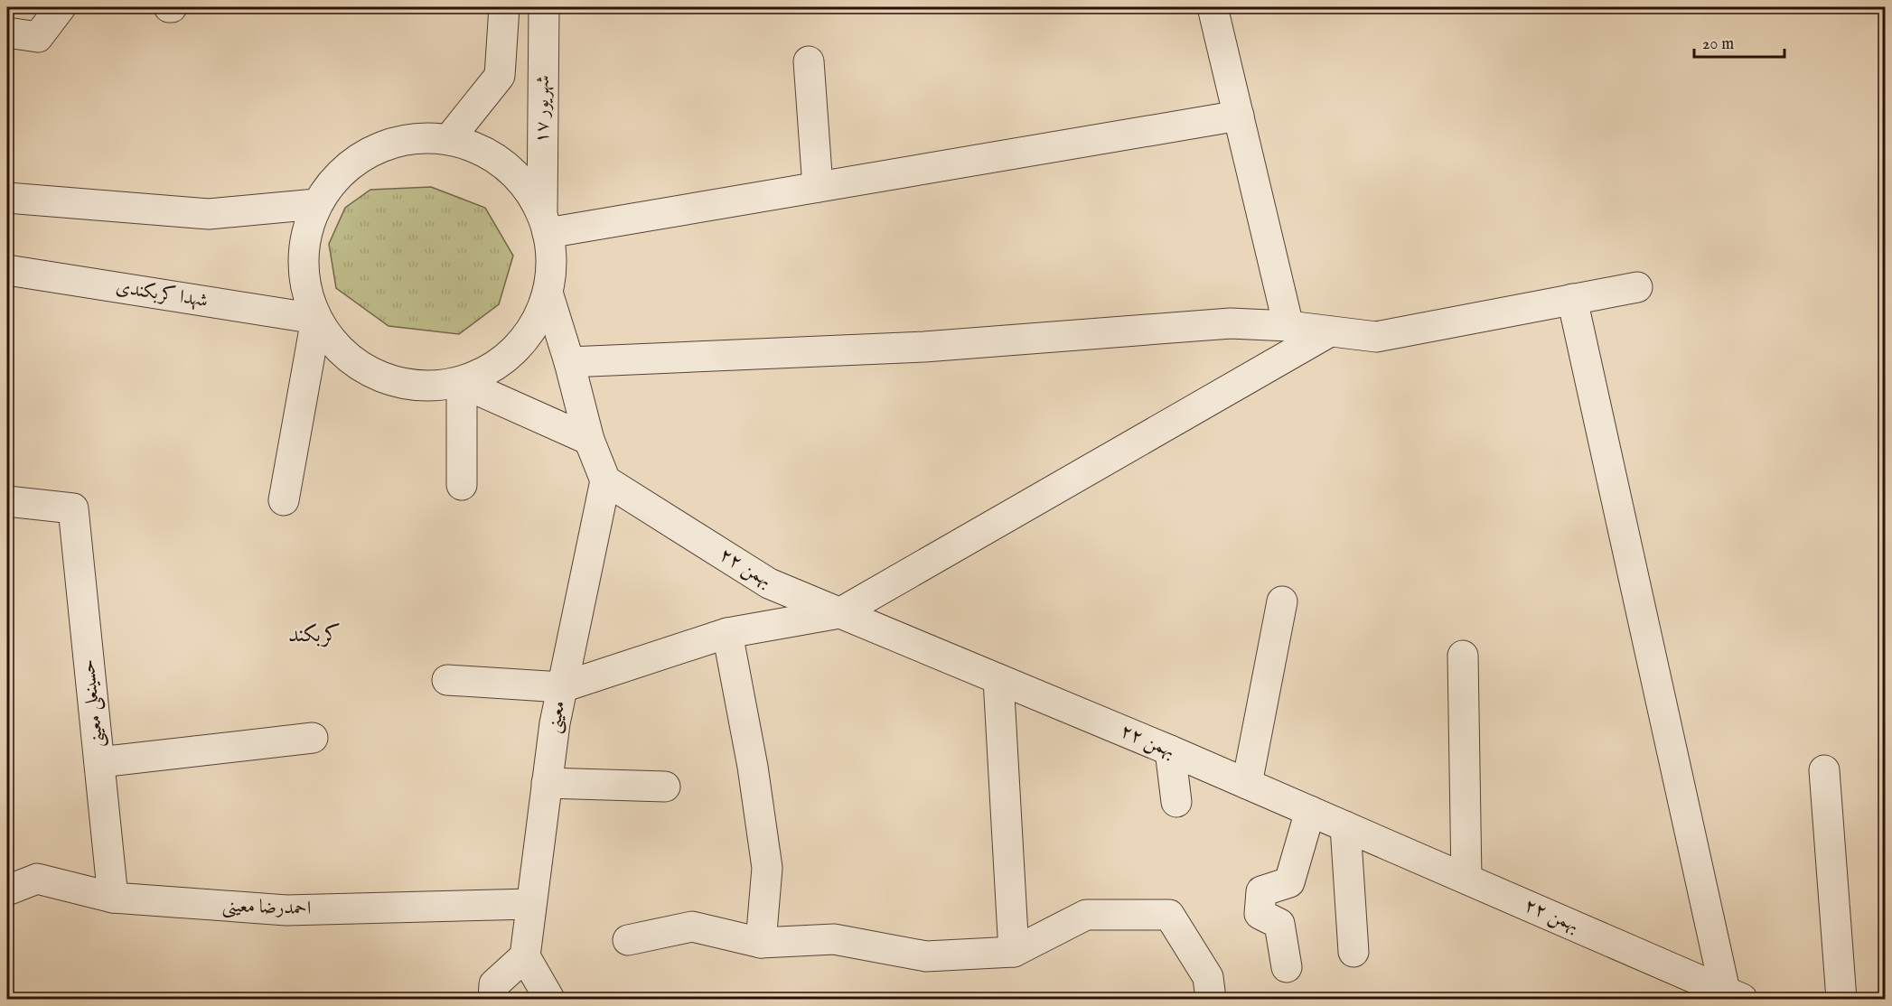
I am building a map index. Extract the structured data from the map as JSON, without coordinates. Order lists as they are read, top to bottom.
{
  "streets": {
    "street": [
      "۱۷ شهریور",
      "شهدا کربکندی",
      "۲۲ بهمن",
      "حسینعلی معینی",
      "معینی",
      "احمدرضا معینی"
    ]
  },
  "crossings": [
    ["۲۲ بهمن", "معینی"],
    ["حسینعلی معینی", "احمدرضا معینی"],
    ["معینی", "احمدرضا معینی"]
  ],
  "districts": ["کربکند"],
  "scale_bar": "20 m"
}
